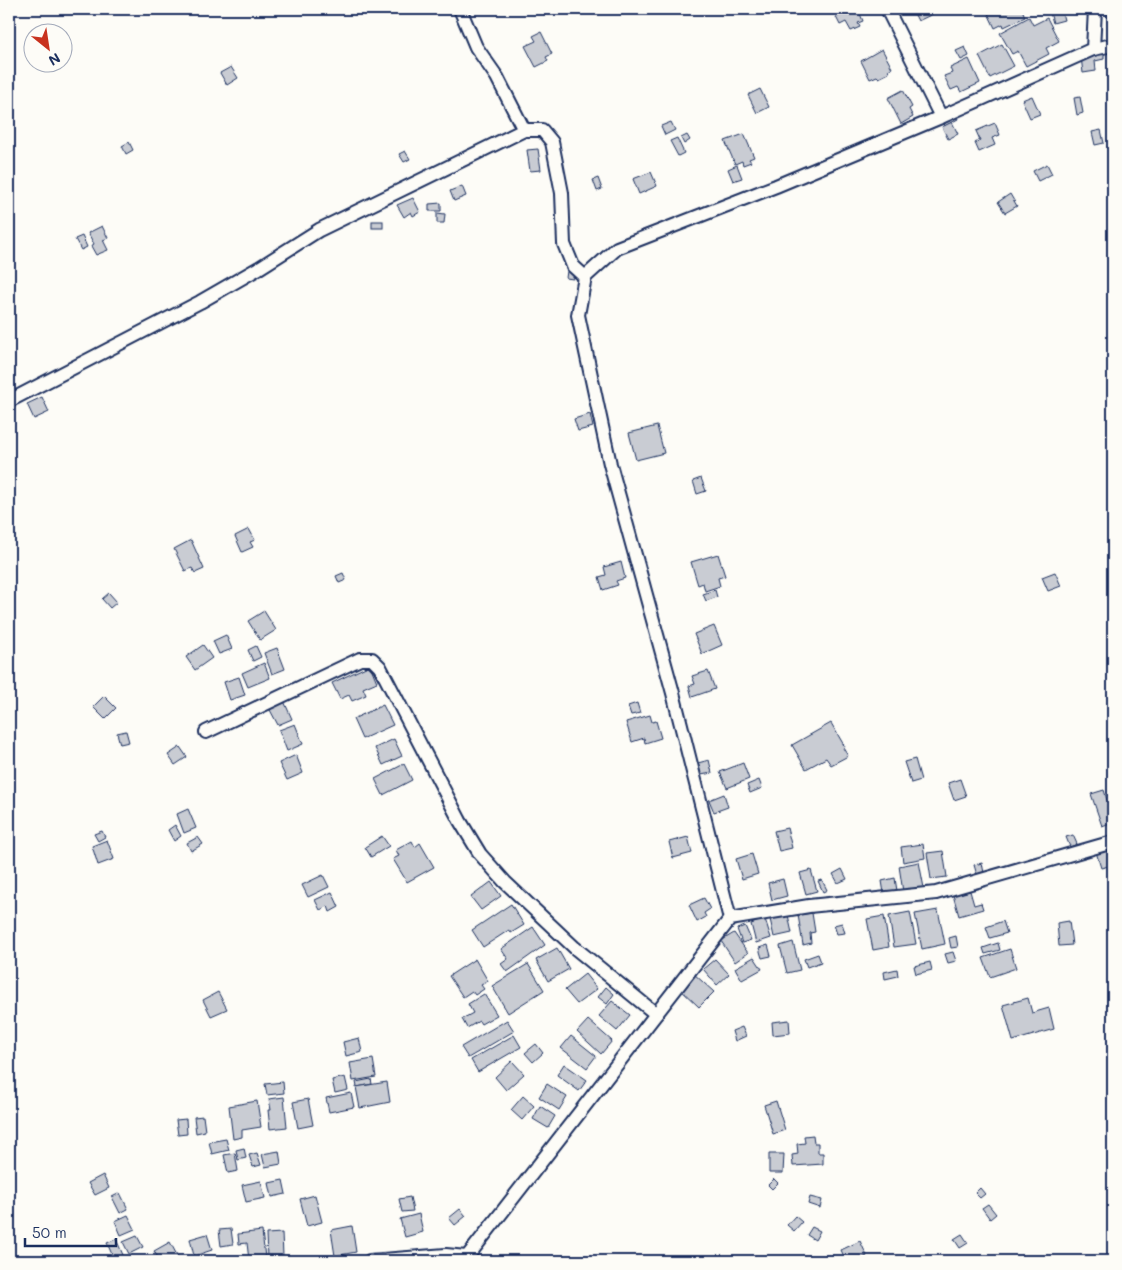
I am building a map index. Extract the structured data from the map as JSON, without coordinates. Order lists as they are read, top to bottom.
{
  "scale_bar": "50 m",
  "north": "bottom right"
}
